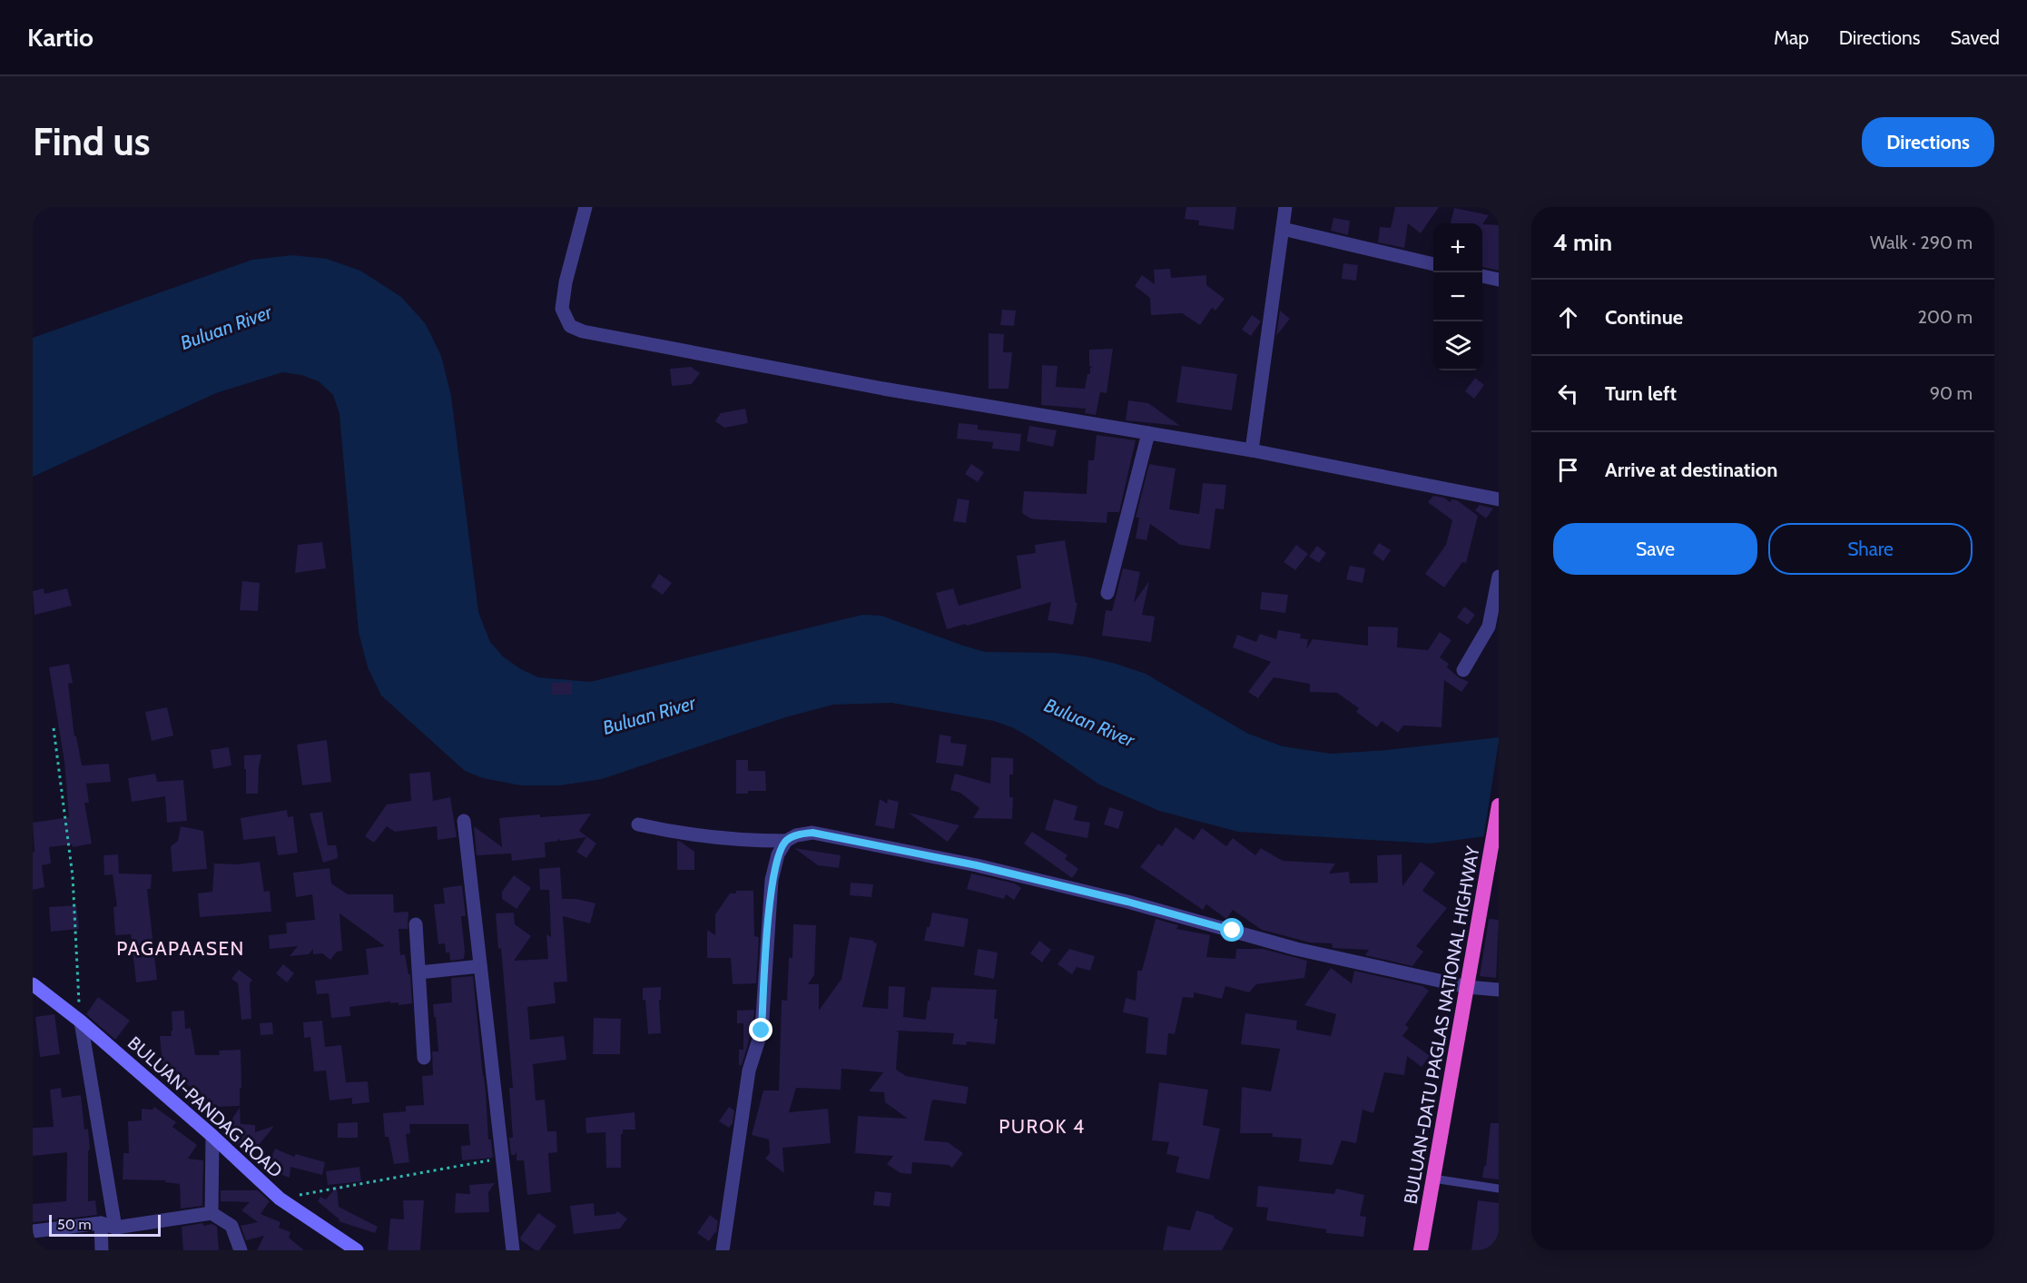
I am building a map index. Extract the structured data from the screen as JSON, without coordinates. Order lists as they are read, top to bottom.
{
  "streets": {
    "highway": ["BULUAN-DATU PAGLAS NATIONAL HIGHWAY"],
    "main road": ["BULUAN-PANDAG ROAD"]
  },
  "districts": ["PAGAPAASEN", "PUROK 4"],
  "water": ["Buluan River"],
  "scale_bar": "50 m",
  "page": {
    "header": "Kartio",
    "nav": ["Map", "Directions", "Saved"],
    "buttons": [
      "Directions",
      ["Save", "Share"]
    ],
    "title": "Find us",
    "heading": ["4 min", "Walk · 290 m"],
    "map_buttons": ["+", "−"],
    "list": [
      ["Continue", "200 m"],
      ["Turn left", "90 m"],
      "Arrive at destination"
    ],
    "scale": "50 m"
  }
}
